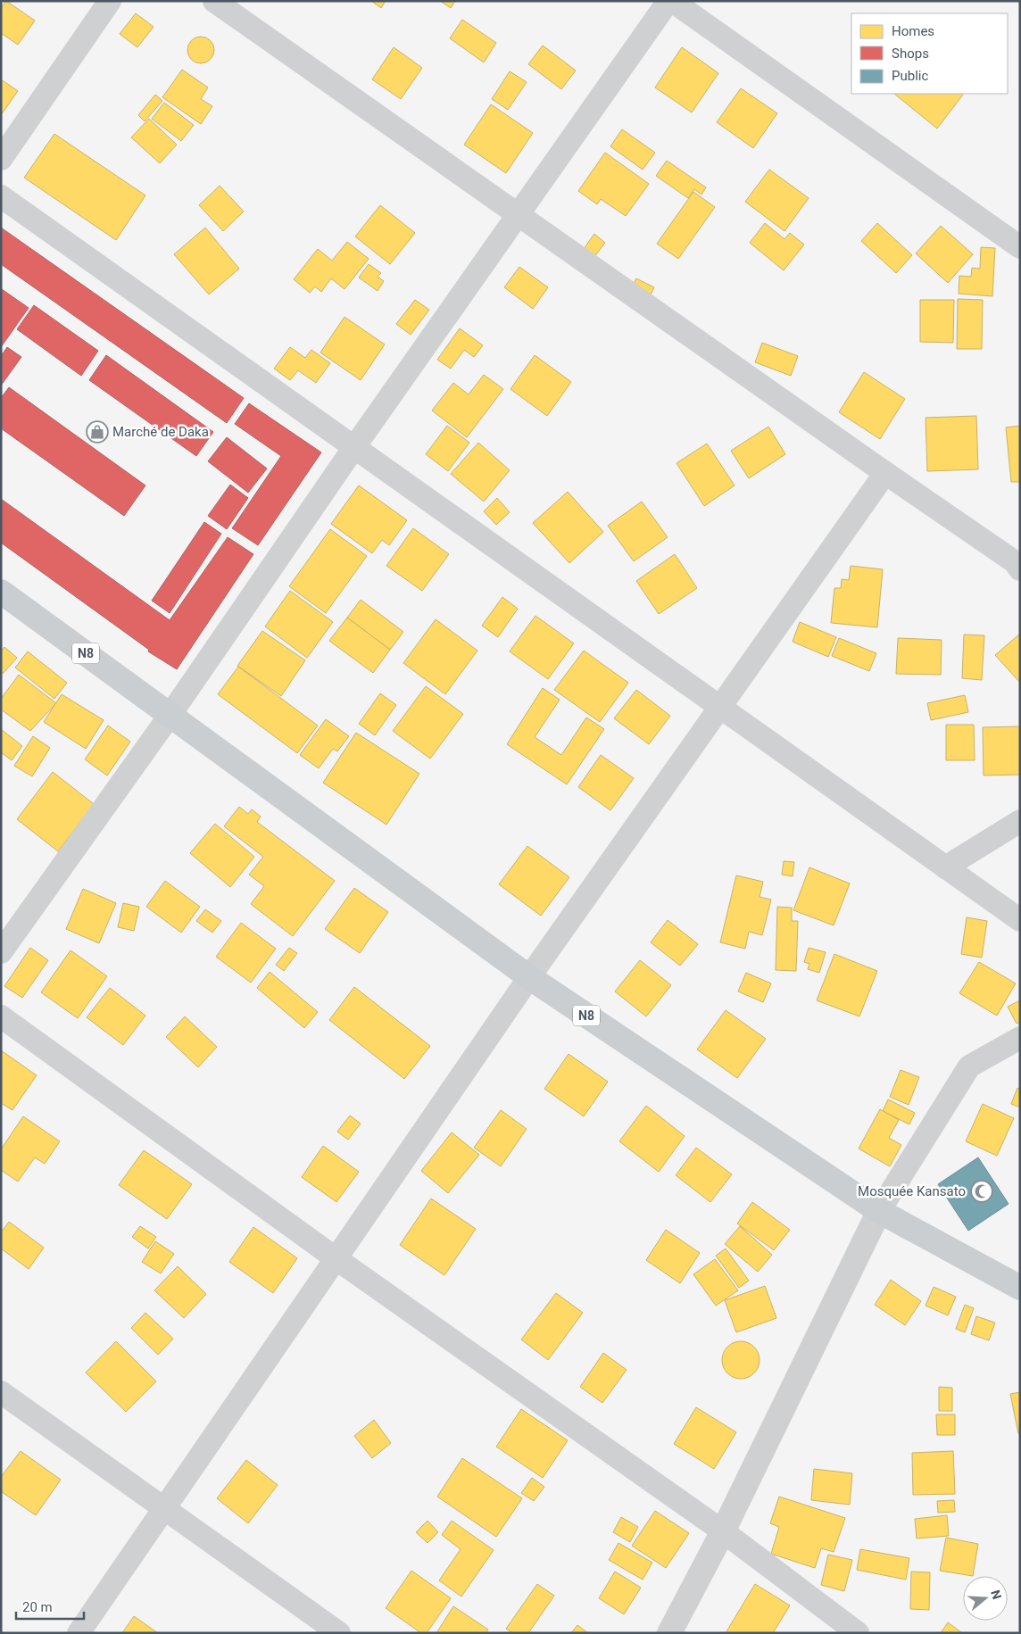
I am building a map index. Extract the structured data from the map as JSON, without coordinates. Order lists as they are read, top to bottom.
{
  "streets": {
    "main road": ["N8"]
  },
  "places": {
    "shop": ["Marché de Daka"],
    "mosque": ["Mosquée Kansato"]
  },
  "legend": ["Homes", "Shops", "Public"],
  "scale_bar": "20 m",
  "north": "right"
}
